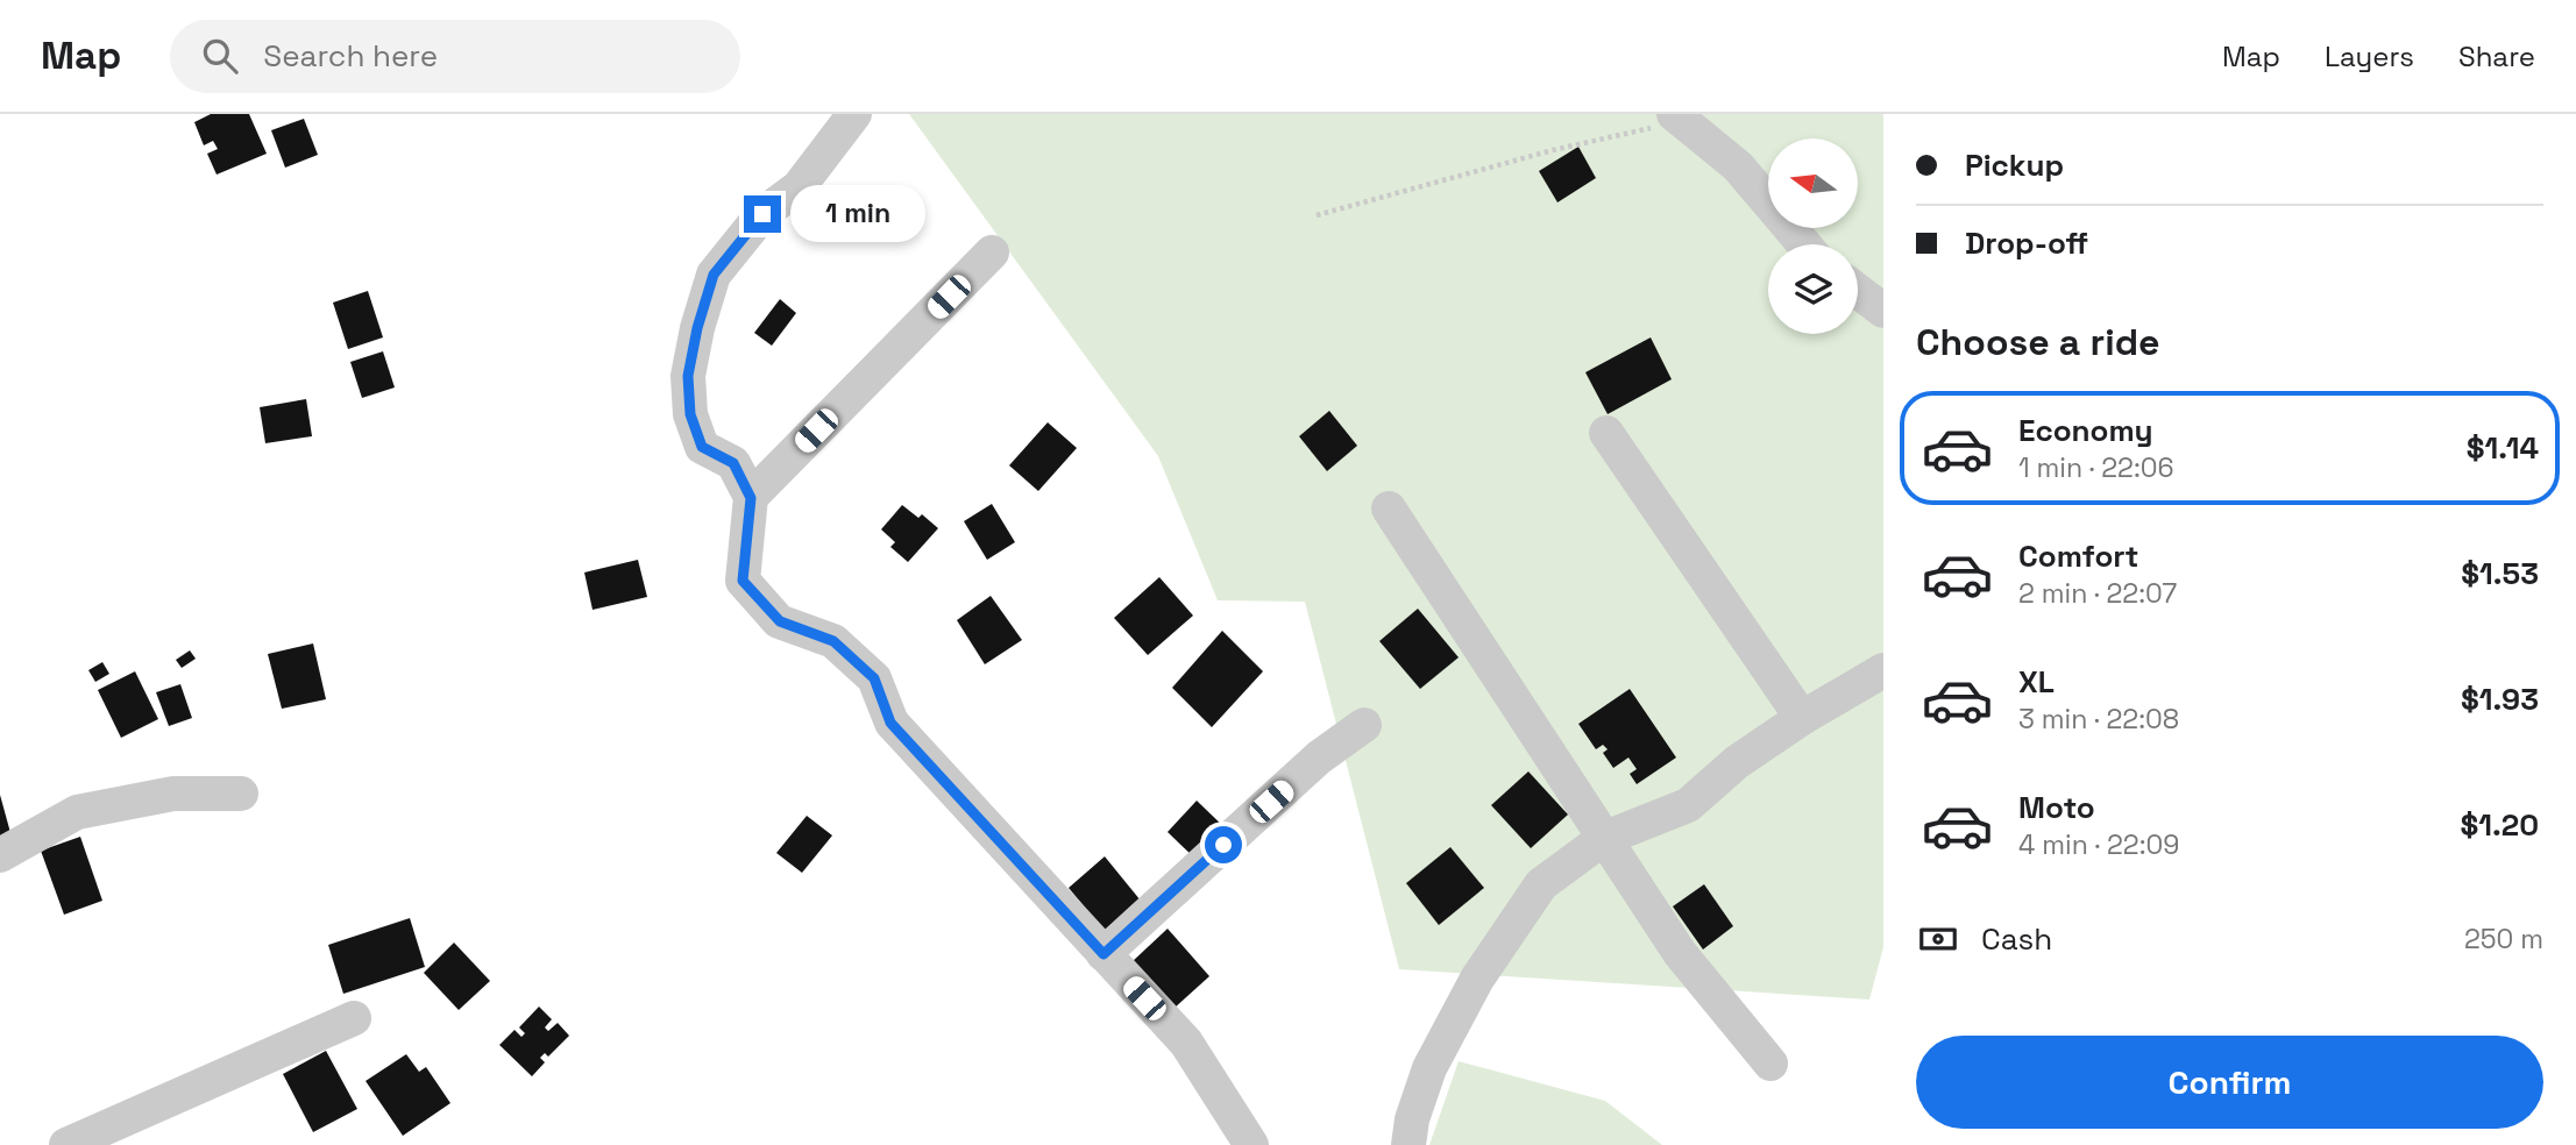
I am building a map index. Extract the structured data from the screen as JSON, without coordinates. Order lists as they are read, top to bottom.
{
  "north": "left",
  "page": {
    "header": "Map",
    "search": "Search here",
    "nav": ["Map", "Layers", "Share"],
    "banner": ["Pickup", "Drop-off"],
    "bubble": "1 min",
    "heading": "Choose a ride",
    "list": [
      {
        "name": "Economy",
        "note": "1 min · 22:06",
        "value": "$1.14"
      },
      {
        "name": "Comfort",
        "note": "2 min · 22:07",
        "value": "$1.53"
      },
      {
        "name": "XL",
        "note": "3 min · 22:08",
        "value": "$1.93"
      },
      {
        "name": "Moto",
        "note": "4 min · 22:09",
        "value": "$1.20"
      }
    ],
    "pay": ["Cash", "250 m"],
    "buttons": "Confirm"
  }
}
